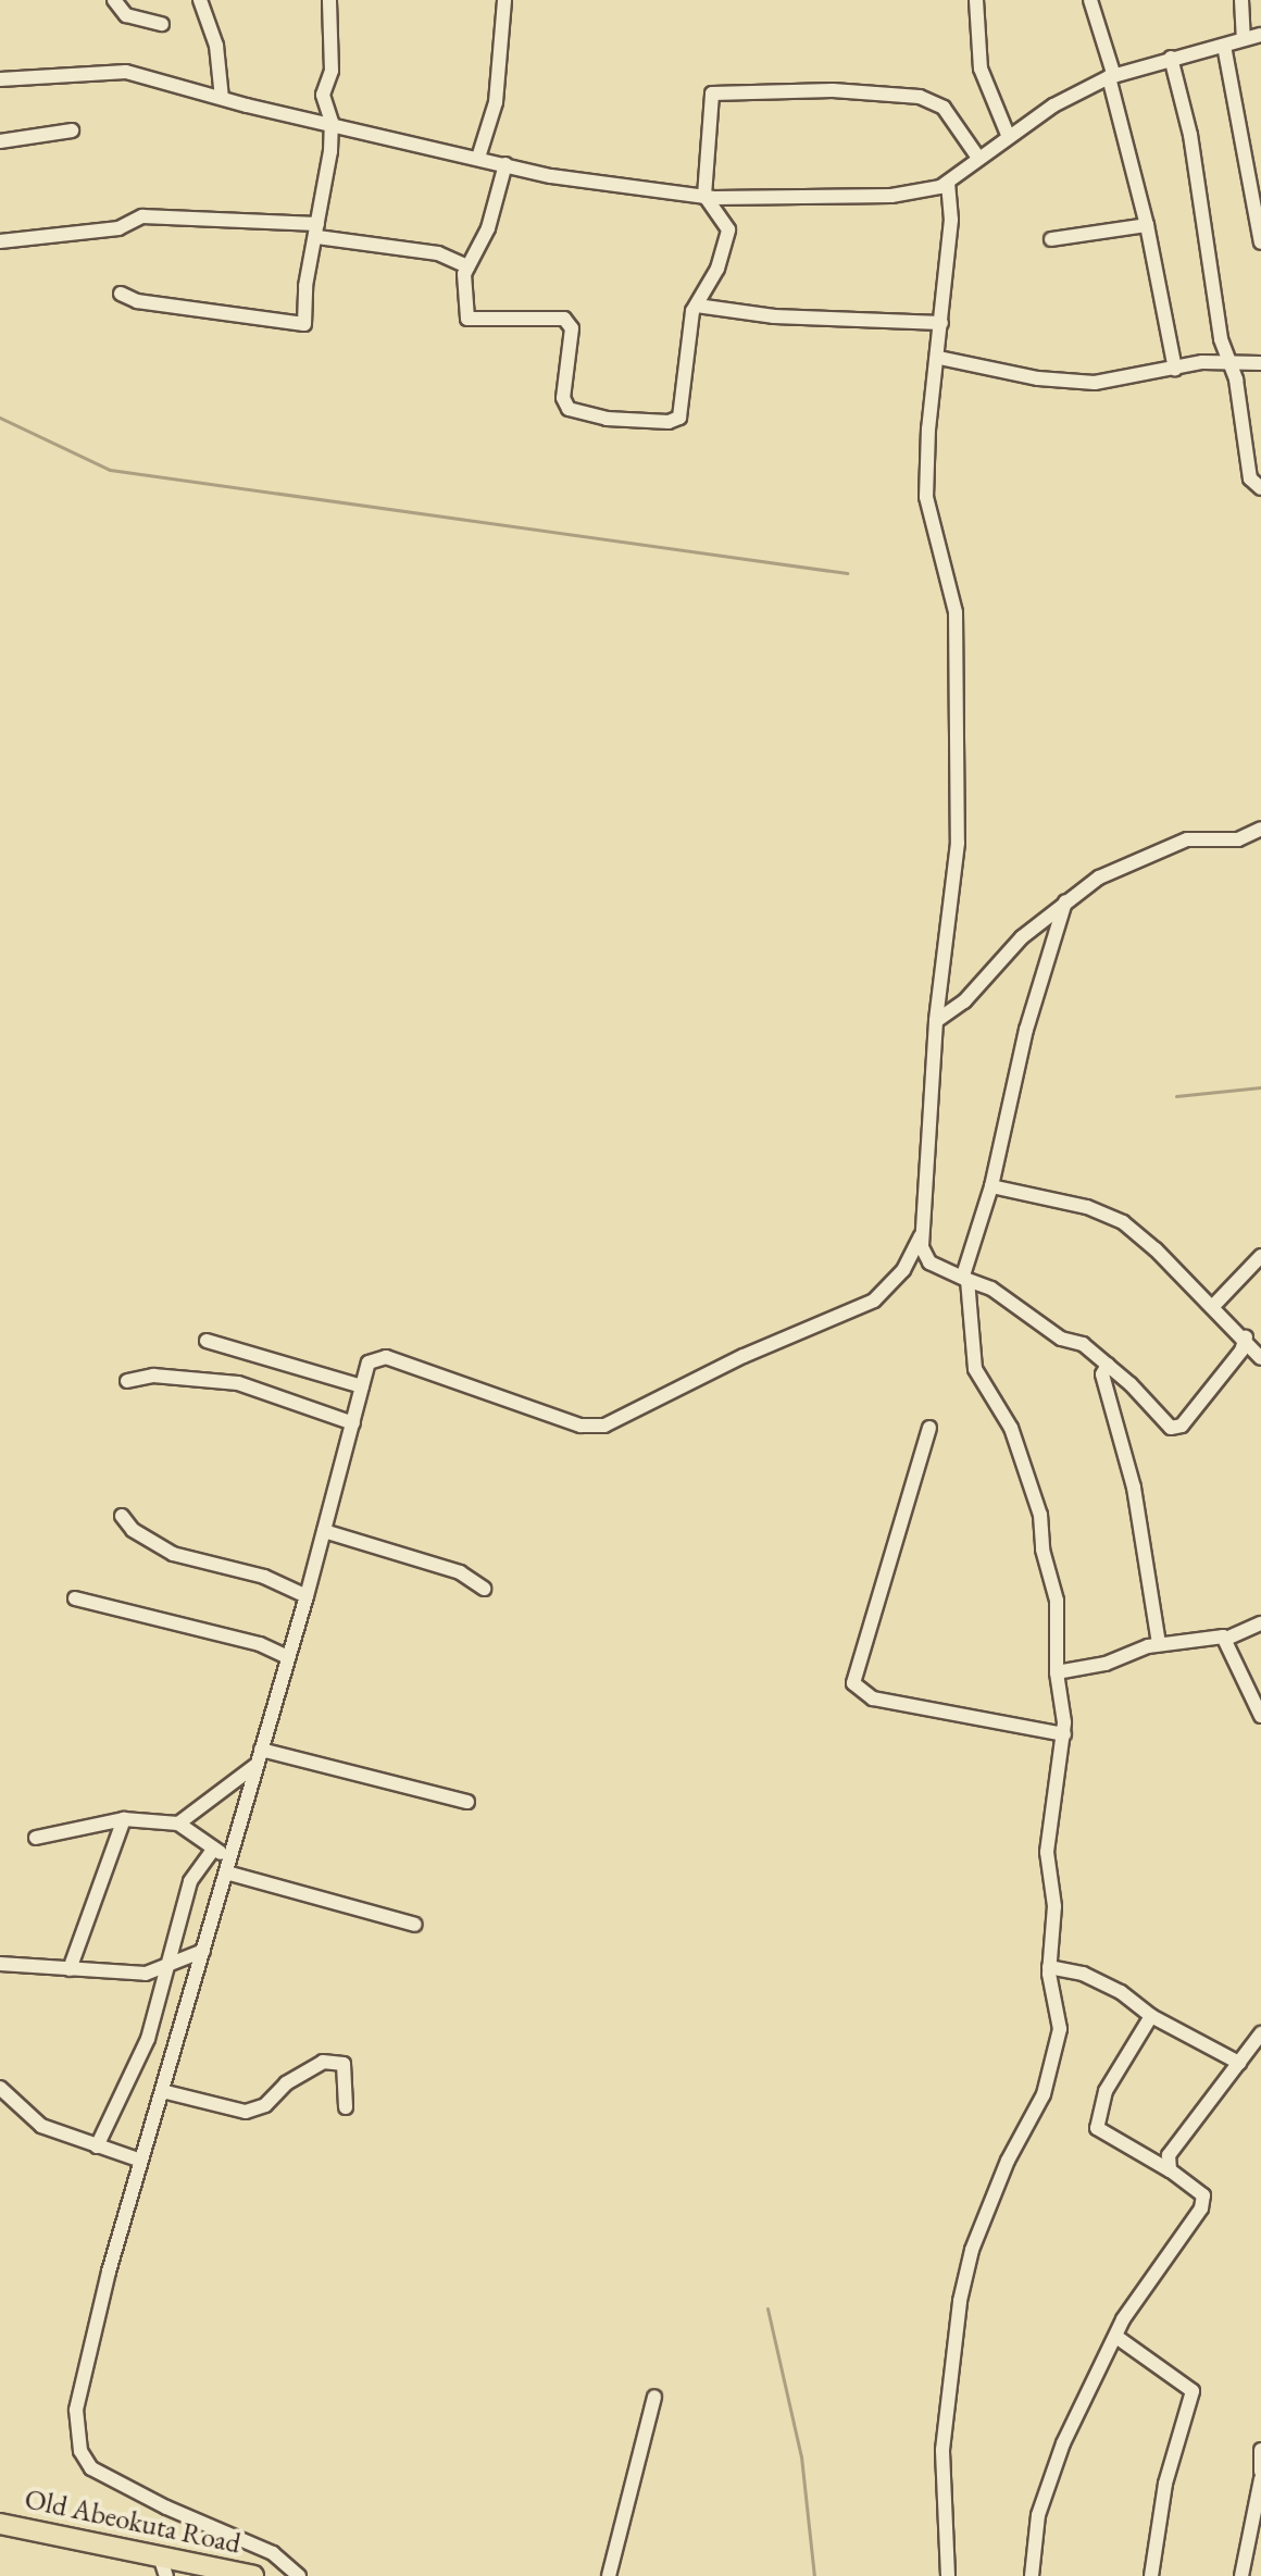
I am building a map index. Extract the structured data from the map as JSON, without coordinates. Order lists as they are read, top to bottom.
{
  "streets": {
    "highway": ["Old Abeokuta Road"]
  }
}
